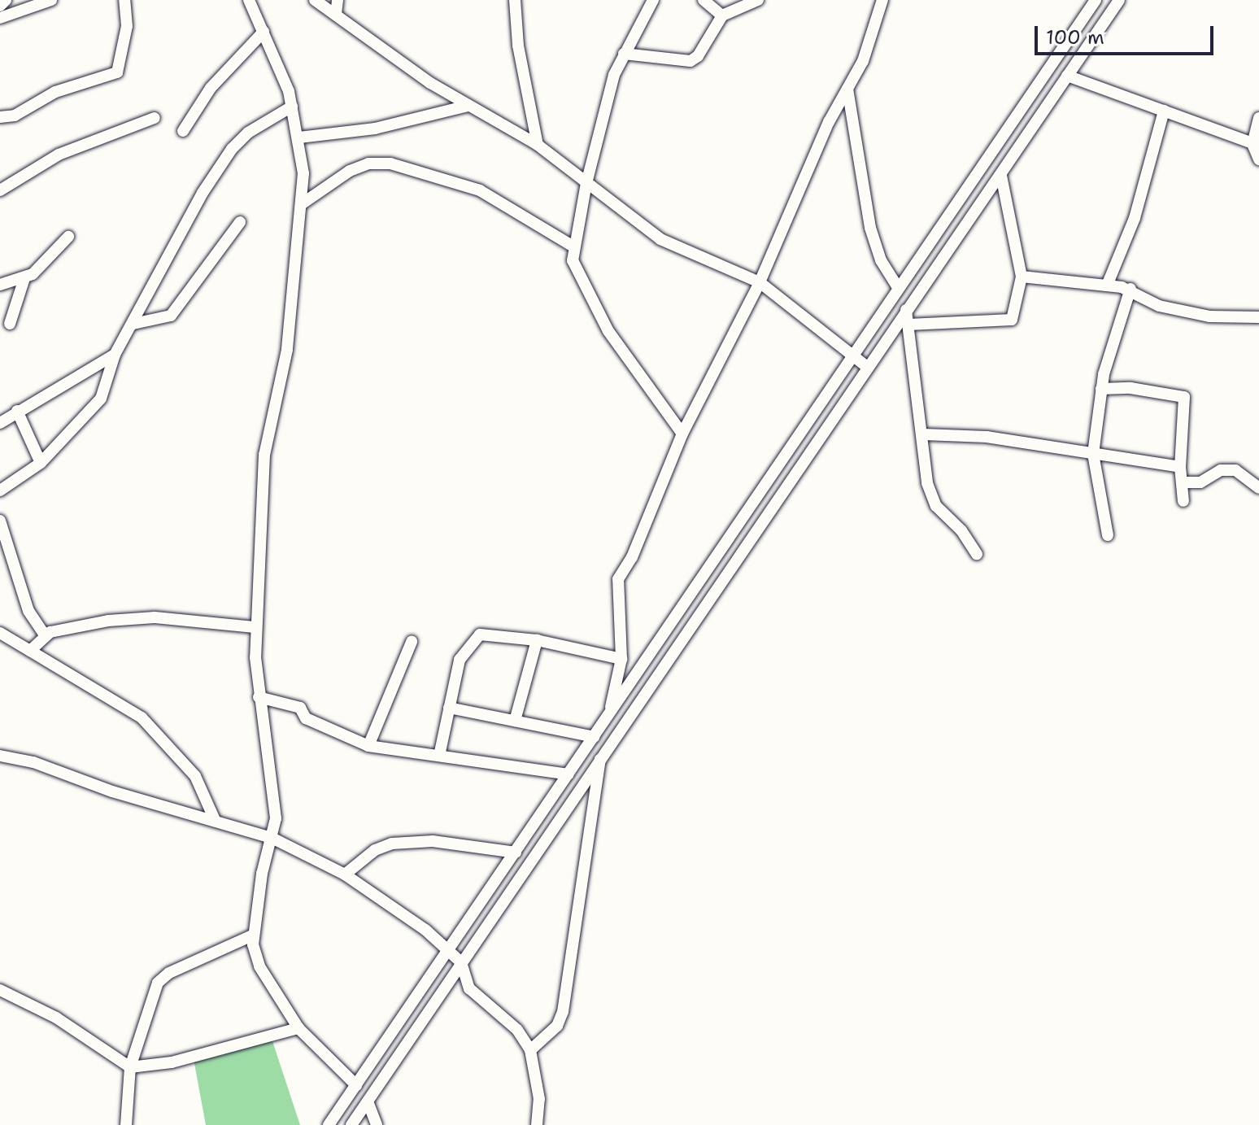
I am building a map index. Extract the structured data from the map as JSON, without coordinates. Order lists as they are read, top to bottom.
{
  "scale_bar": "100 m"
}
